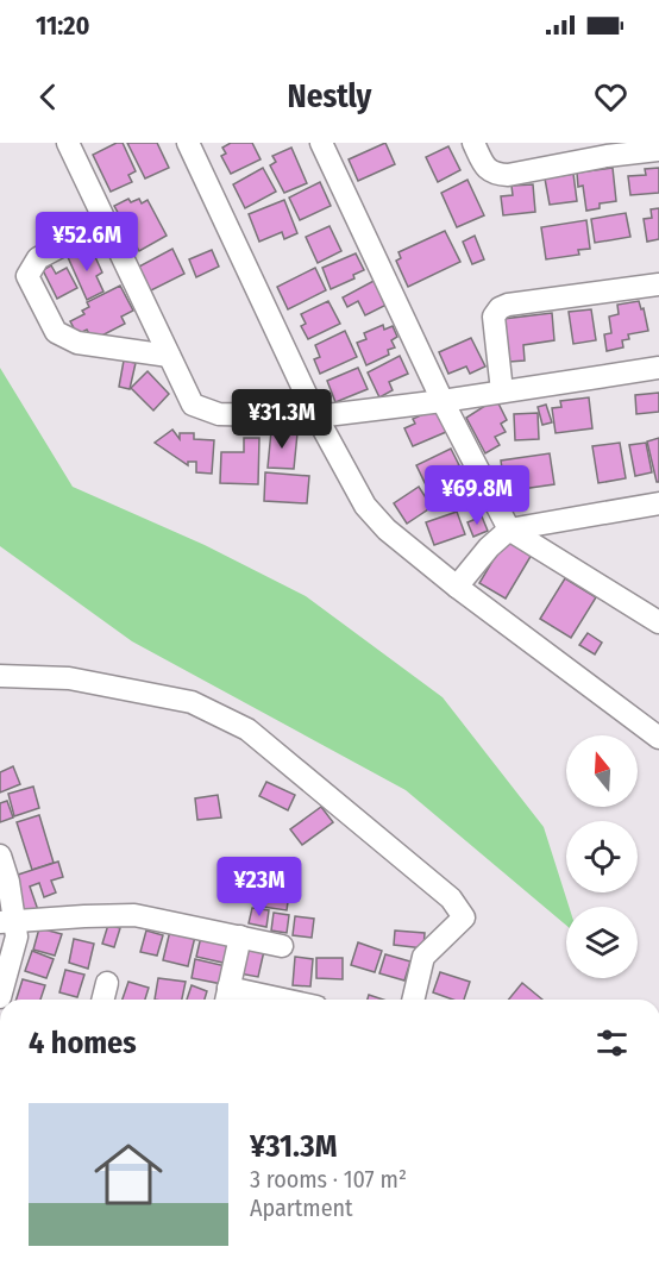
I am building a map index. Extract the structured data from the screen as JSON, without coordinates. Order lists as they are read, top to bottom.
{
  "north": "top",
  "page": {
    "status": "11:20",
    "header": "Nestly",
    "price": [
      "¥52.6M",
      "¥31.3M",
      "¥69.8M",
      "¥23M"
    ],
    "heading": "4 homes",
    "list": [
      {
        "name": "¥31.3M",
        "note": "3 rooms · 107 m² · Apartment"
      }
    ]
  }
}
